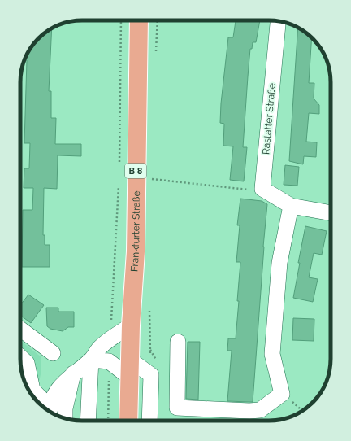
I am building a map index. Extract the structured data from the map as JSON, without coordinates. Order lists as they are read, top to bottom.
{
  "streets": {
    "main road": ["B 8", "Frankfurter Straße"],
    "street": ["Rastatter Straße"]
  }
}
